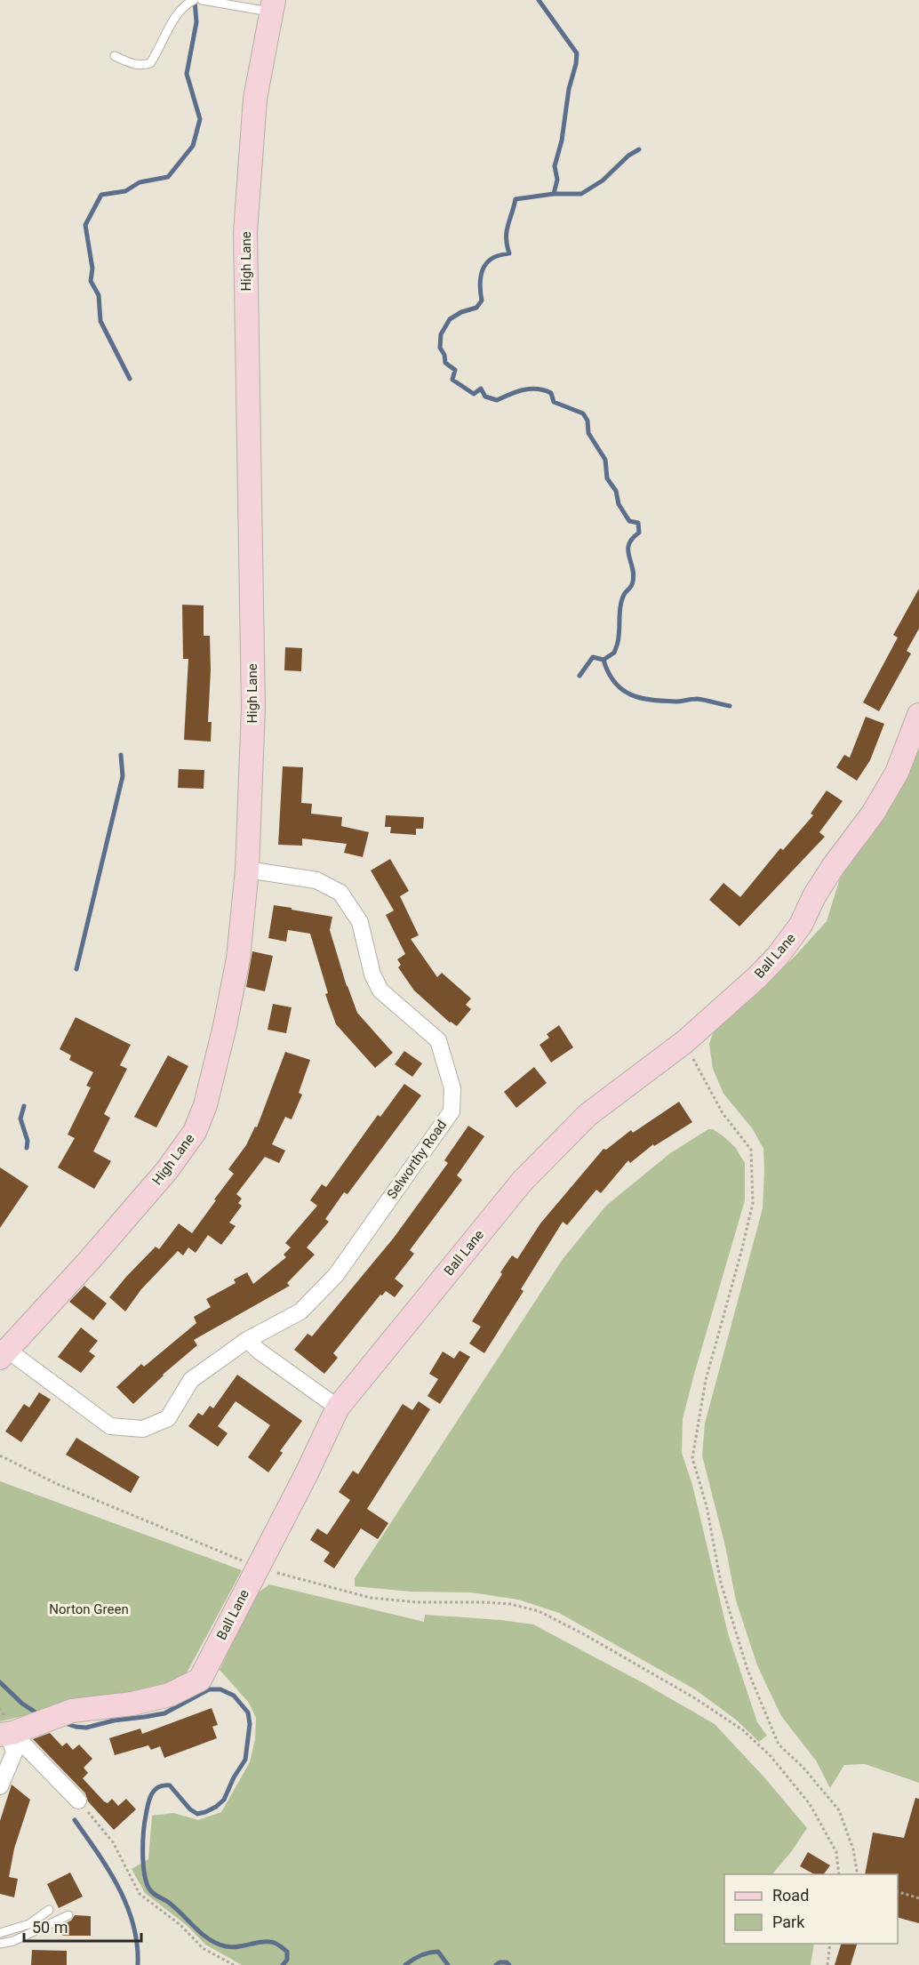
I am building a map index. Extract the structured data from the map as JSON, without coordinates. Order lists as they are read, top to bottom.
{
  "streets": {
    "main road": ["High Lane", "Ball Lane"],
    "street": ["Selworthy Road"]
  },
  "crossings": [
    ["High Lane", "Selworthy Road"]
  ],
  "parks": ["Norton Green"],
  "legend": ["Road", "Park"],
  "scale_bar": "50 m"
}
